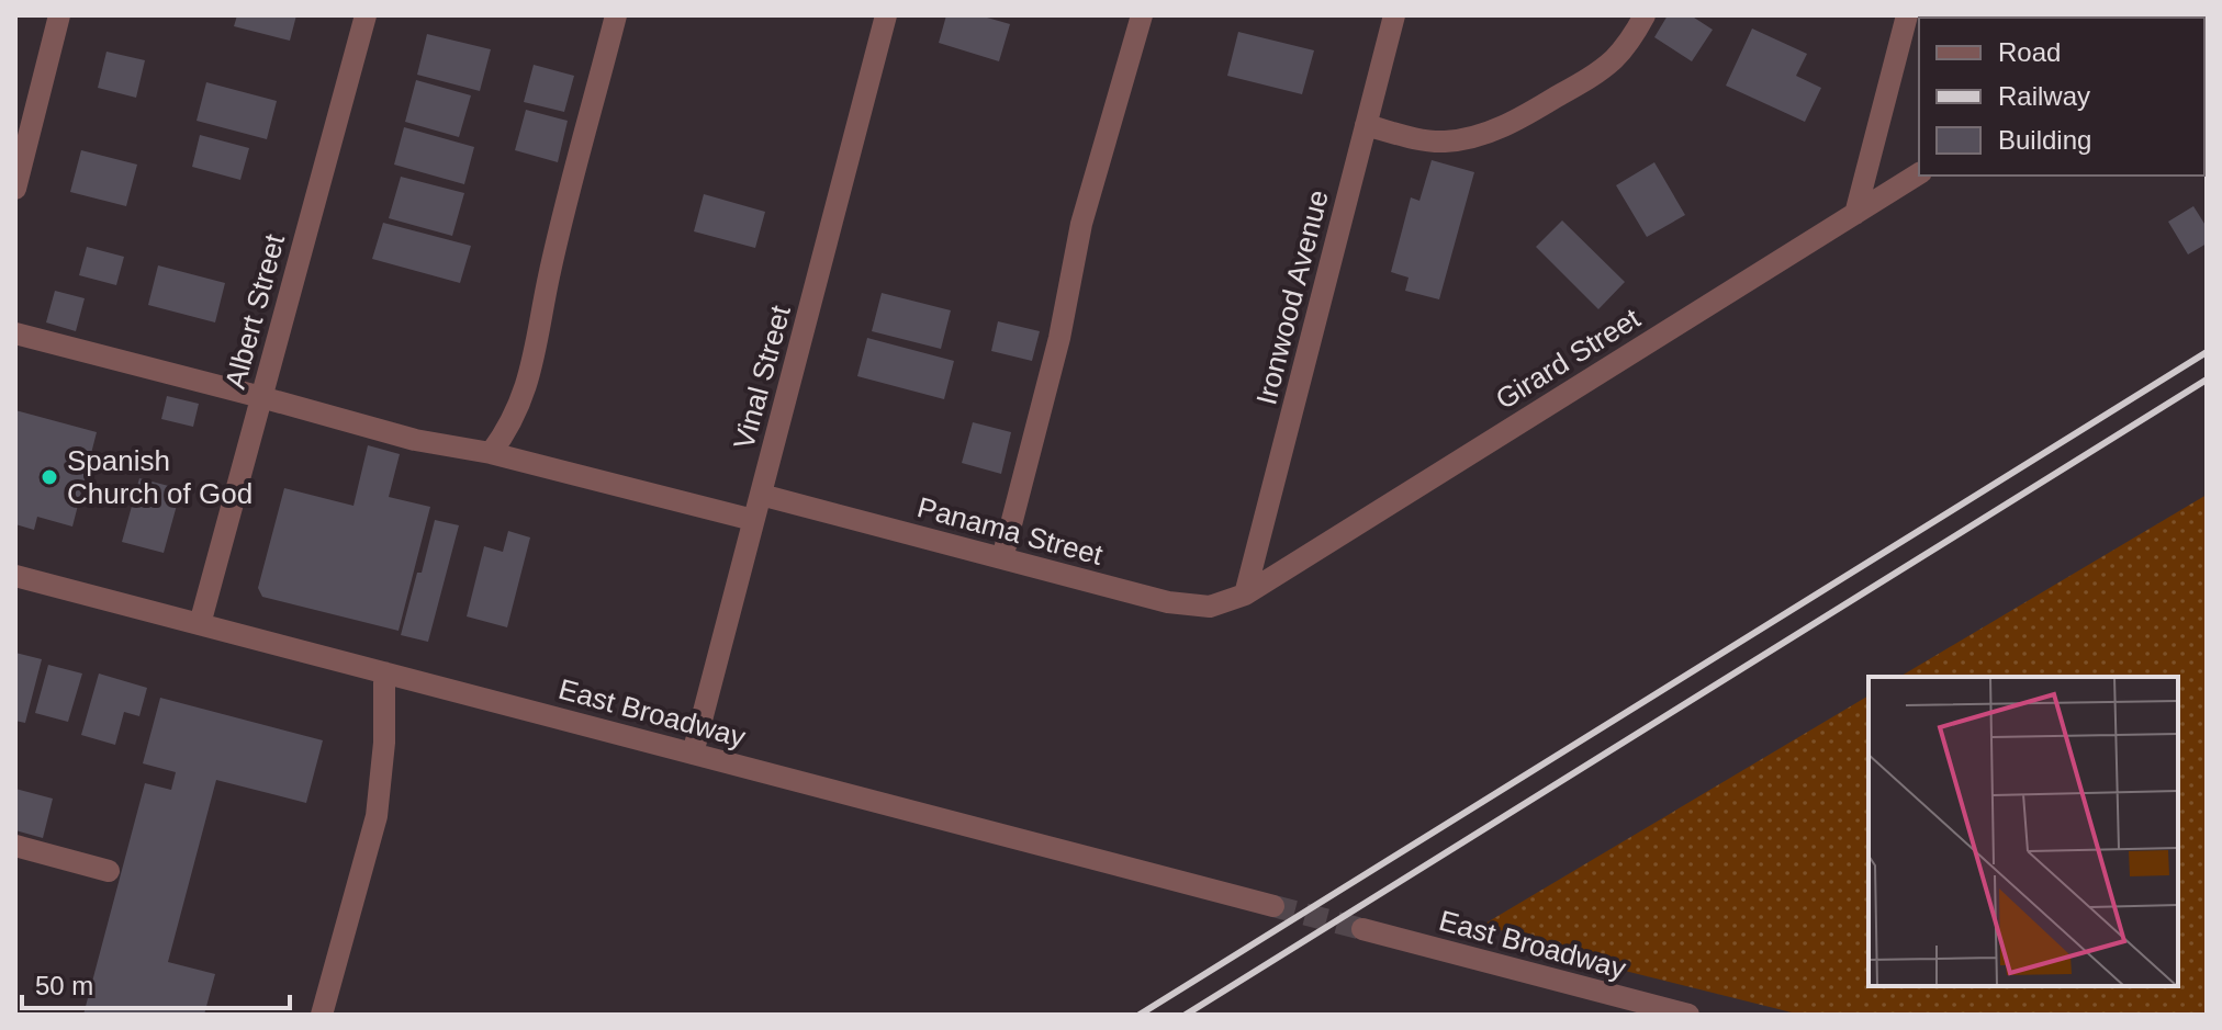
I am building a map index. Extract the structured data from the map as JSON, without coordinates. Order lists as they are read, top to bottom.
{
  "streets": {
    "street": [
      "Ironwood Avenue",
      "Albert Street",
      "Girard Street",
      "Vinal Street",
      "Panama Street",
      "East Broadway"
    ]
  },
  "crossings": [
    ["Ironwood Avenue", "Girard Street"],
    ["Ironwood Avenue", "Panama Street"],
    ["Albert Street", "East Broadway"],
    ["Girard Street", "Panama Street"],
    ["Vinal Street", "Panama Street"],
    ["Vinal Street", "East Broadway"]
  ],
  "places": ["Spanish Church of God"],
  "legend": ["Road", "Railway", "Building"],
  "scale_bar": "50 m"
}
